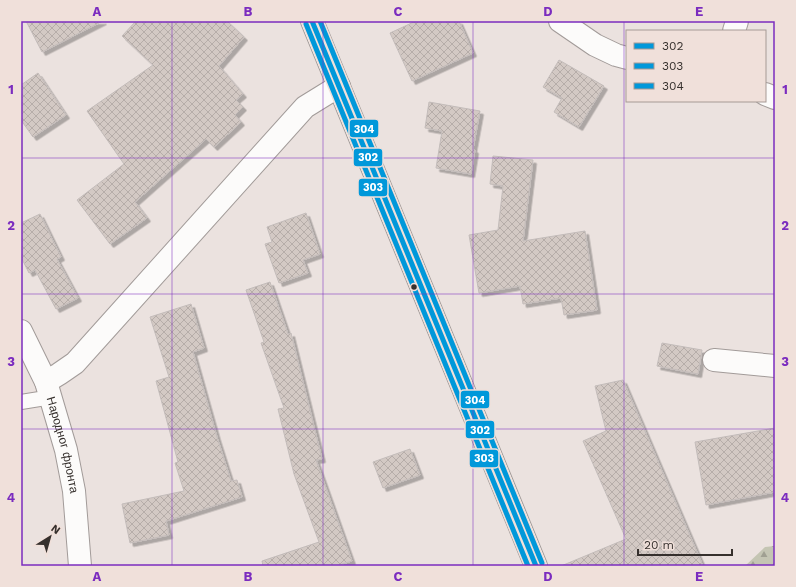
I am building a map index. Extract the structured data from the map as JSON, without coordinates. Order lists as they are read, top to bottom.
{
  "streets": {
    "street": ["Народног фронта"]
  },
  "lines": ["transit line 302", "transit line 304", "transit line 303"],
  "legend": ["302", "303", "304"],
  "scale_bar": "20 m",
  "north": "top right",
  "grid": {
    "columns": [
      "A",
      "B",
      "C",
      "D",
      "E"
    ],
    "rows": [
      "1",
      "2",
      "3",
      "4"
    ]
  }
}
